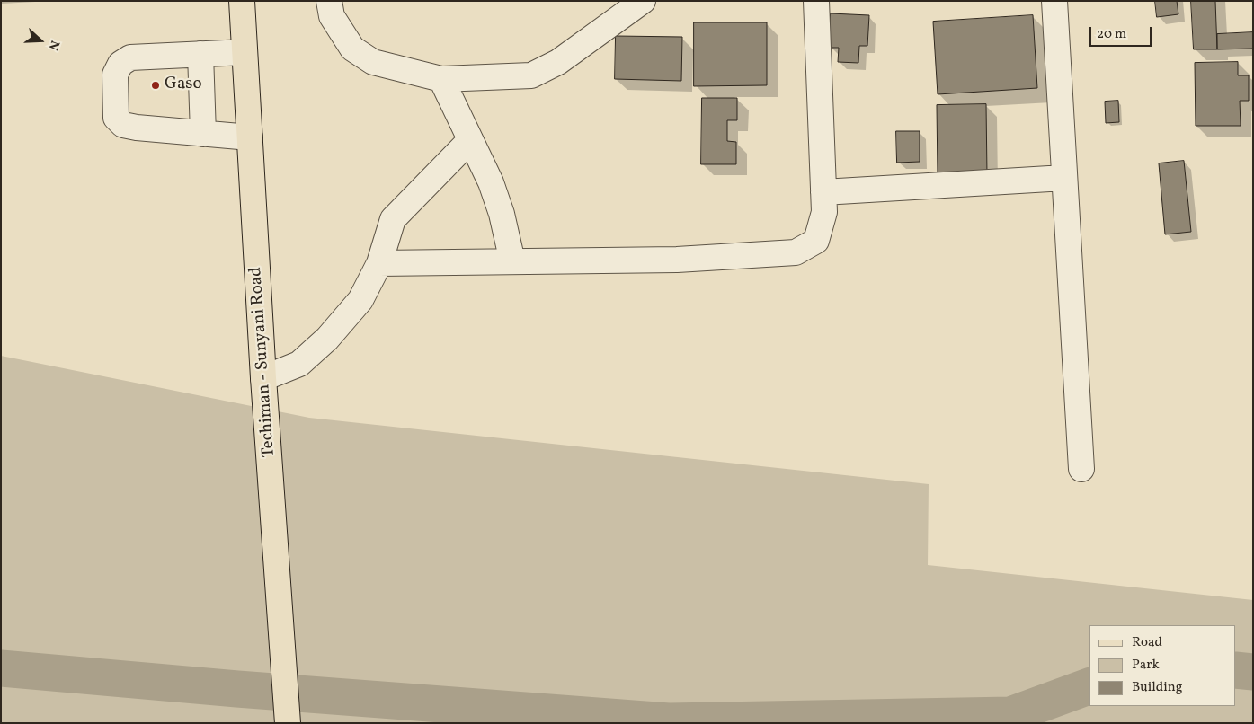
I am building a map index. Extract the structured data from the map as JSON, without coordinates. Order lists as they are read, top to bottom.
{
  "streets": {
    "main road": ["Techiman - Sunyani Road"]
  },
  "places": ["Gaso"],
  "legend": ["Road", "Park", "Building"],
  "scale_bar": "20 m",
  "north": "right"
}
